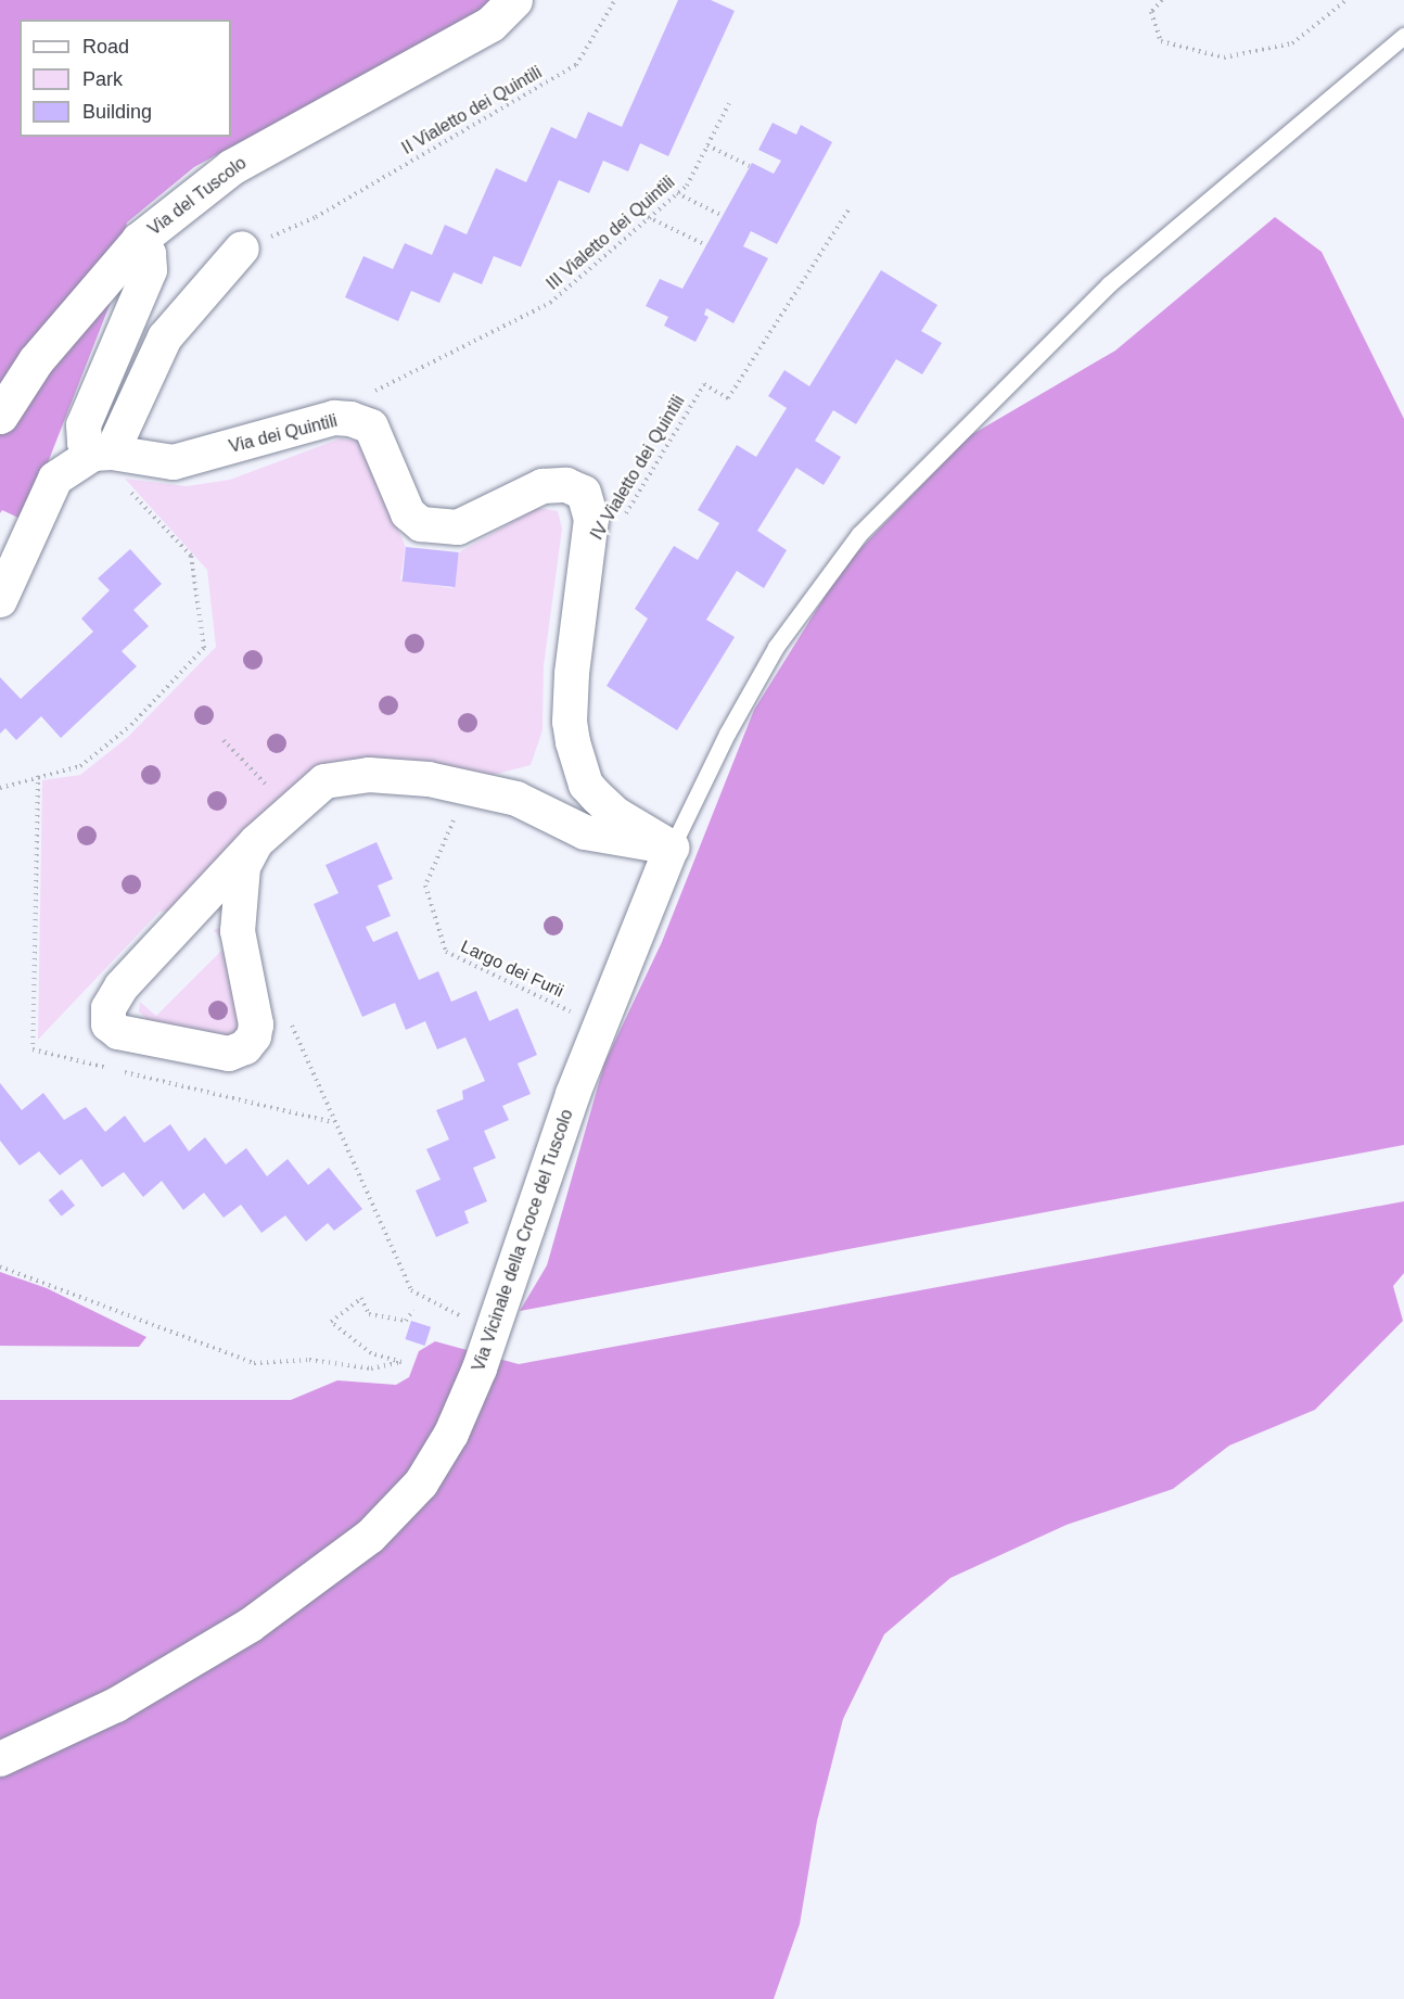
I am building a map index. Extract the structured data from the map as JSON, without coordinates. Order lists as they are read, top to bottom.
{
  "streets": {
    "street": ["Via del Tuscolo", "Via dei Quintili", "Via Vicinale della Croce del Tuscolo"],
    "path": [
      "II Vialetto dei Quintili",
      "III Vialetto dei Quintili",
      "IV Vialetto dei Quintili",
      "Largo dei Furii"
    ]
  },
  "crossings": [
    ["III Vialetto dei Quintili", "Via dei Quintili"],
    ["Via dei Quintili", "Via Vicinale della Croce del Tuscolo"]
  ],
  "legend": ["Road", "Park", "Building"]
}
